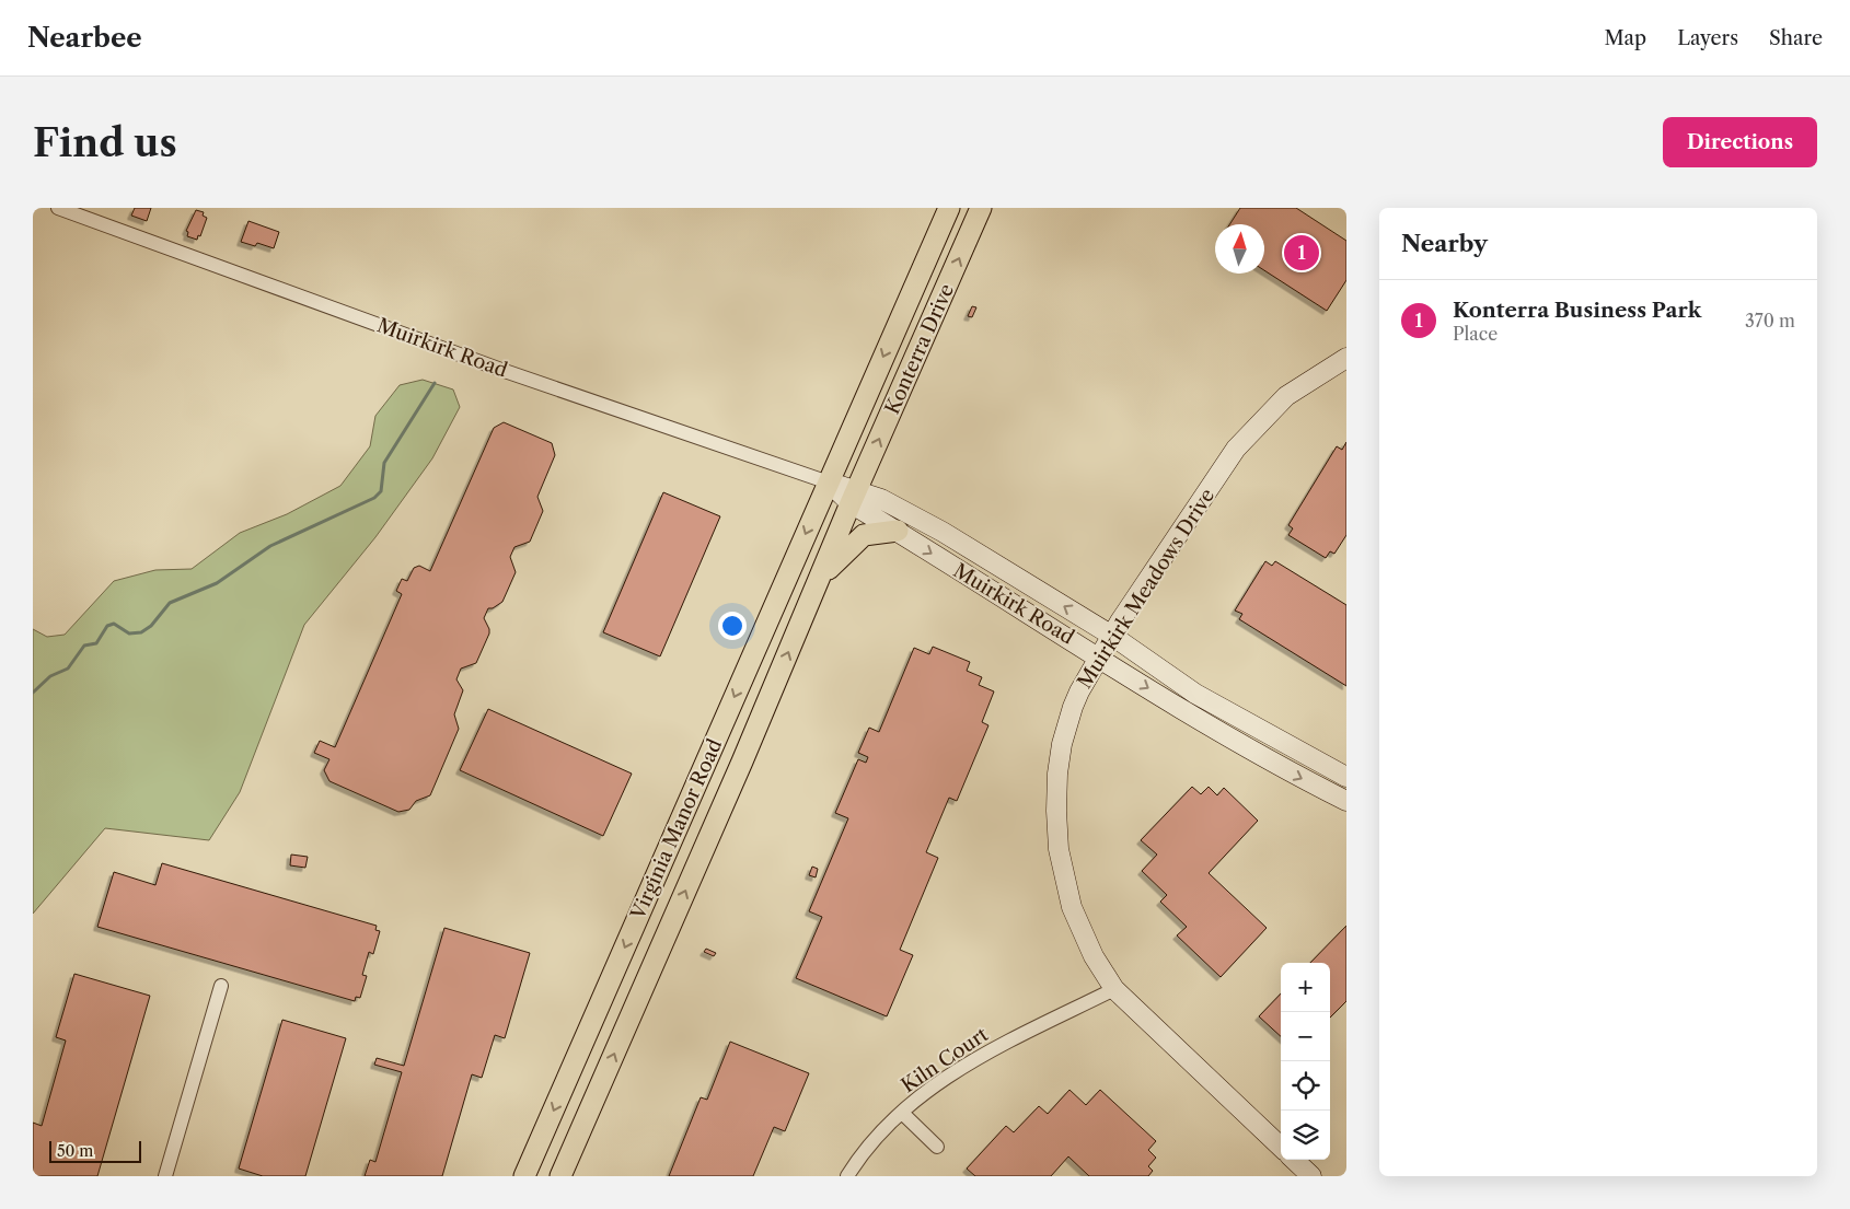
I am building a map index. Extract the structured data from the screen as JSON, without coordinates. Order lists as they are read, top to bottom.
{
  "streets": {
    "main road": [
      "Muirkirk Road",
      "Konterra Drive",
      "Muirkirk Meadows Drive",
      "Virginia Manor Road"
    ],
    "street": ["Kiln Court"]
  },
  "crossings": [
    ["Muirkirk Road", "Konterra Drive"],
    ["Muirkirk Road", "Muirkirk Meadows Drive"],
    ["Muirkirk Road", "Virginia Manor Road"],
    ["Konterra Drive", "Virginia Manor Road"],
    ["Muirkirk Meadows Drive", "Kiln Court"]
  ],
  "scale_bar": "50 m",
  "north": "top",
  "page": {
    "header": "Nearbee",
    "nav": ["Map", "Layers", "Share"],
    "buttons": "Directions",
    "title": "Find us",
    "heading": "Nearby",
    "pins": "1",
    "list": [
      {
        "mark": "1",
        "name": "Konterra Business Park",
        "note": "Place",
        "value": "370 m"
      }
    ],
    "map_buttons": ["+", "−"],
    "scale": "50 m"
  }
}
